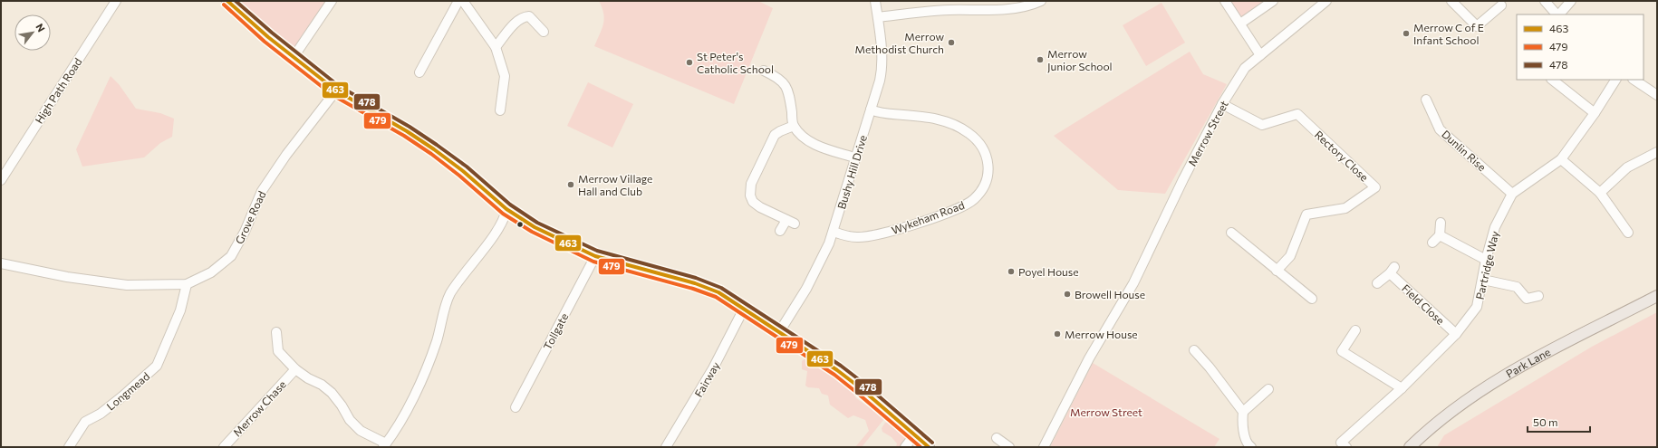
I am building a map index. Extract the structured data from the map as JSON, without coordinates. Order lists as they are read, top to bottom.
{
  "streets": {
    "main road": ["Park Lane"],
    "street": [
      "High Path Road",
      "Merrow Street",
      "Dunlin Rise",
      "Rectory Close",
      "Bushy Hill Drive",
      "Grove Road",
      "Wykeham Road",
      "Partridge Way",
      "Field Close",
      "Tollgate",
      "Fairway",
      "Longmead",
      "Merrow Chase"
    ]
  },
  "crossings": [
    ["Merrow Street", "Rectory Close"],
    ["Dunlin Rise", "Partridge Way"],
    ["Bushy Hill Drive", "Wykeham Road"],
    ["Grove Road", "Longmead"],
    ["Partridge Way", "Field Close"]
  ],
  "parks": ["Merrow Street"],
  "places": [
    "Merrow C of E Infant School",
    "Merrow Methodist Church",
    "Merrow Junior School",
    "St Peter's Catholic School",
    "Merrow Village Hall and Club",
    "Poyel House",
    "Browell House",
    "Merrow House"
  ],
  "lines": ["transit line 463", "transit line 478", "transit line 479"],
  "legend": ["463", "479", "478"],
  "scale_bar": "50 m",
  "north": "top right"
}
